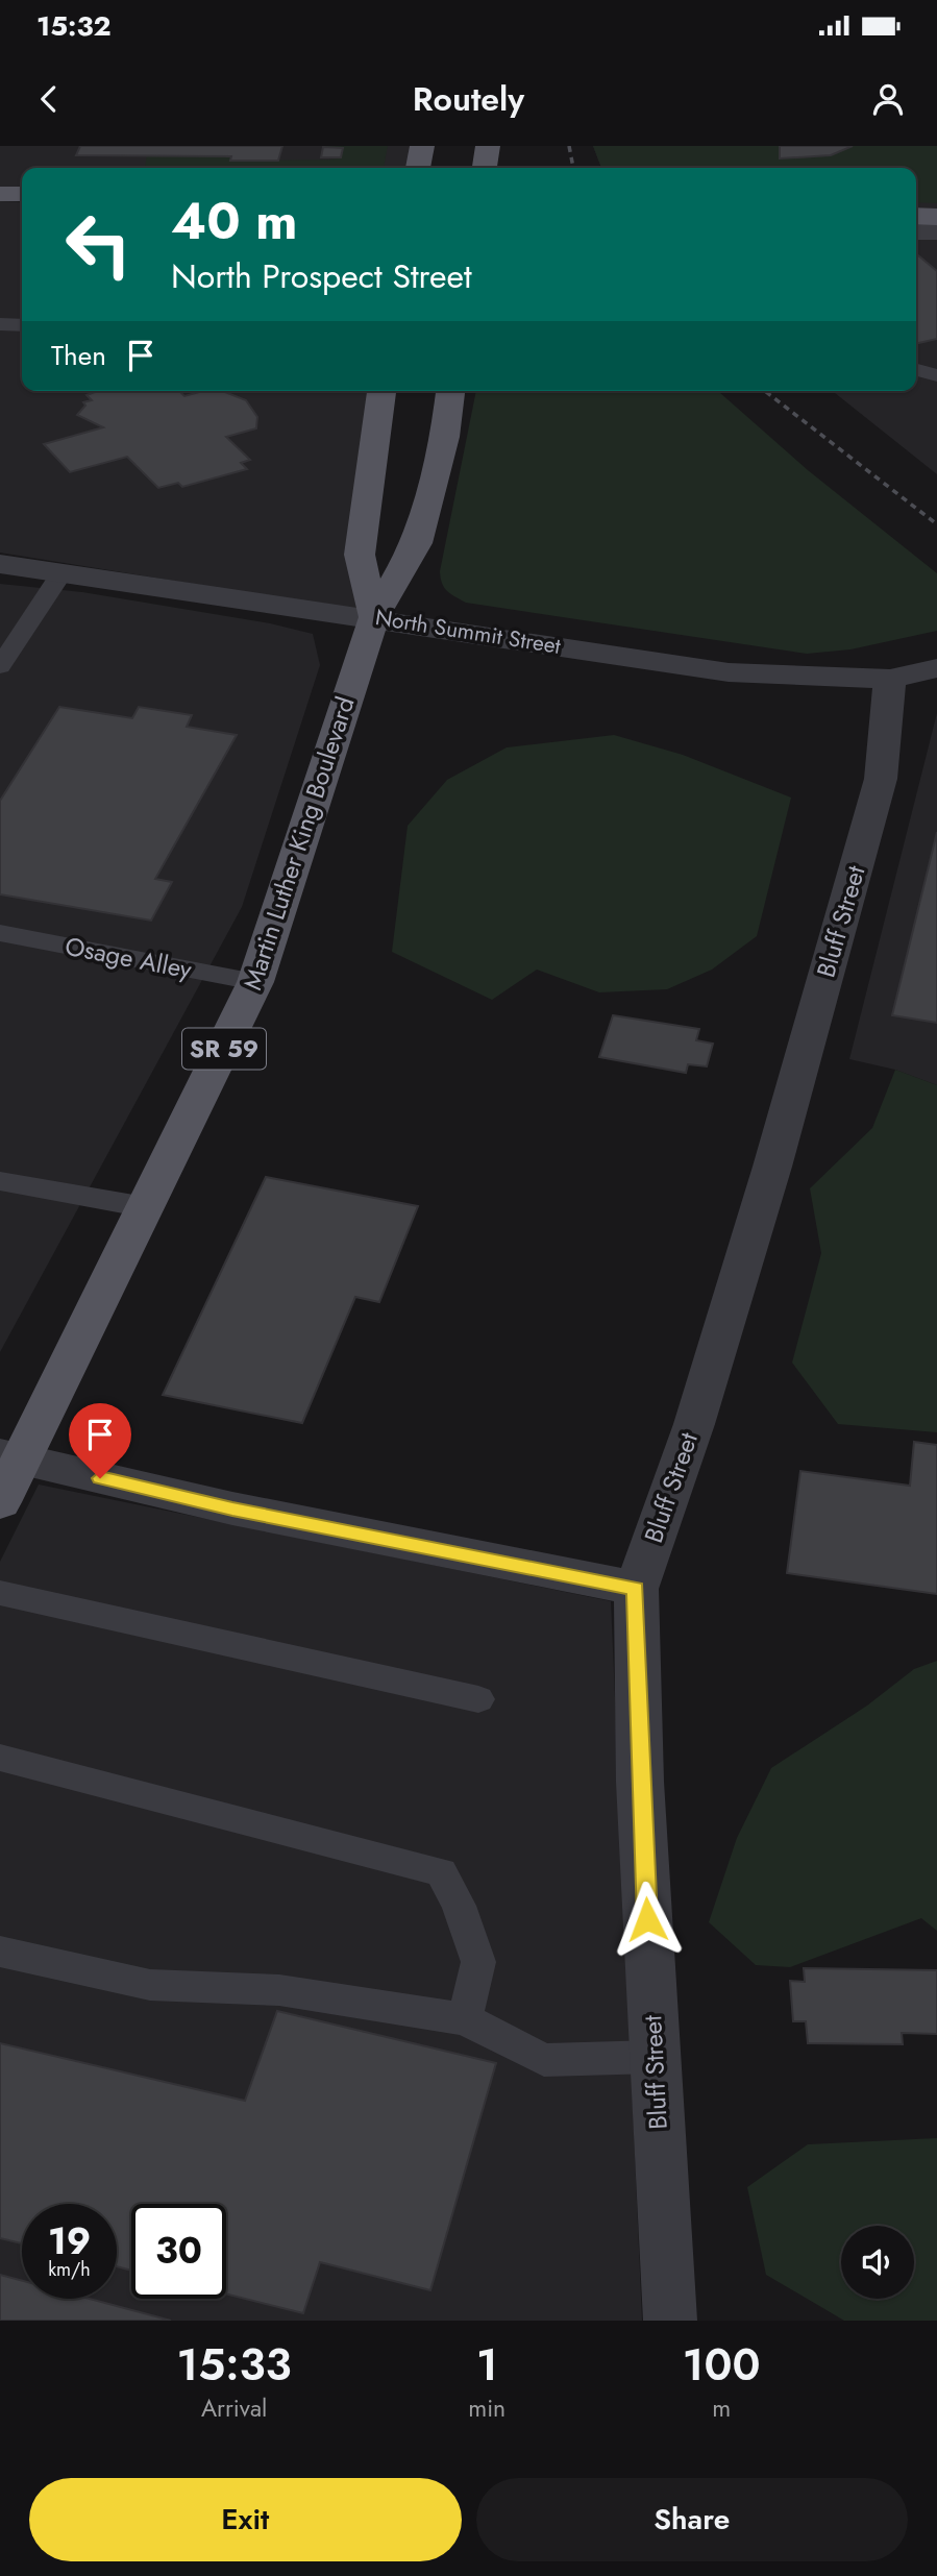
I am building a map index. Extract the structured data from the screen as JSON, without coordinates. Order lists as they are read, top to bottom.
{
  "streets": {
    "main road": ["Martin Luther King Boulevard", "SR 59"],
    "street": ["North Summit Street", "Bluff Street"],
    "lane": ["Osage Alley"]
  },
  "crossings": [
    ["North Summit Street", "Martin Luther King Boulevard"],
    ["North Summit Street", "Bluff Street"],
    ["Martin Luther King Boulevard", "Osage Alley"],
    ["Martin Luther King Boulevard", "SR 59"]
  ],
  "page": {
    "status": "15:32",
    "header": "Routely",
    "turn": ["40 m", "North Prospect Street"],
    "then": "Then",
    "speed": "19 km/h",
    "limit": "30",
    "eta": [
      "15:33",
      "Arrival",
      "1",
      "min",
      "100",
      "m"
    ],
    "buttons": ["Exit", "Share"]
  }
}
